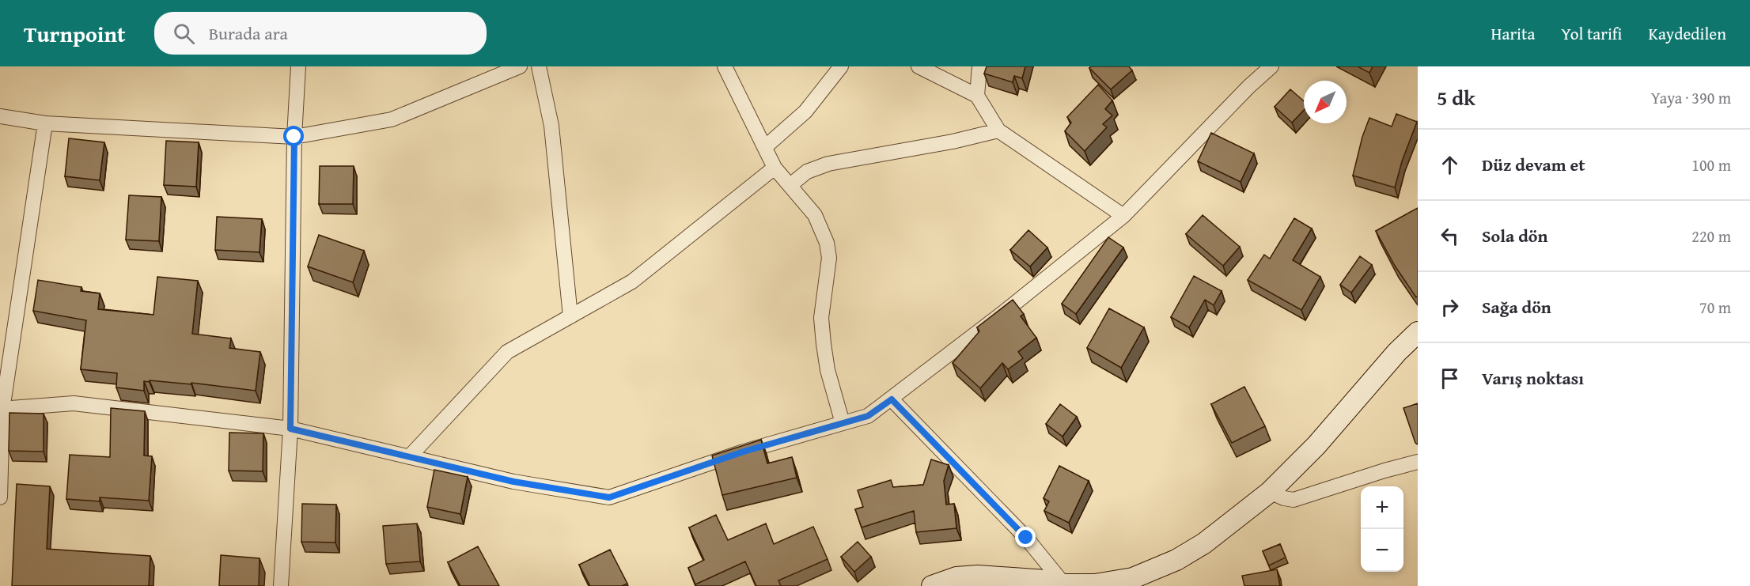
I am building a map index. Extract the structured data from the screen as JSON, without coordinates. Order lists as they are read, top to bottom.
{
  "north": "bottom left",
  "page": {
    "header": "Turnpoint",
    "search": "Burada ara",
    "nav": ["Harita", "Yol tarifi", "Kaydedilen"],
    "heading": ["5 dk", "Yaya · 390 m"],
    "list": [
      ["Düz devam et", "100 m"],
      ["Sola dön", "220 m"],
      ["Sağa dön", "70 m"],
      "Varış noktası"
    ],
    "map_buttons": ["+", "−"]
  }
}
